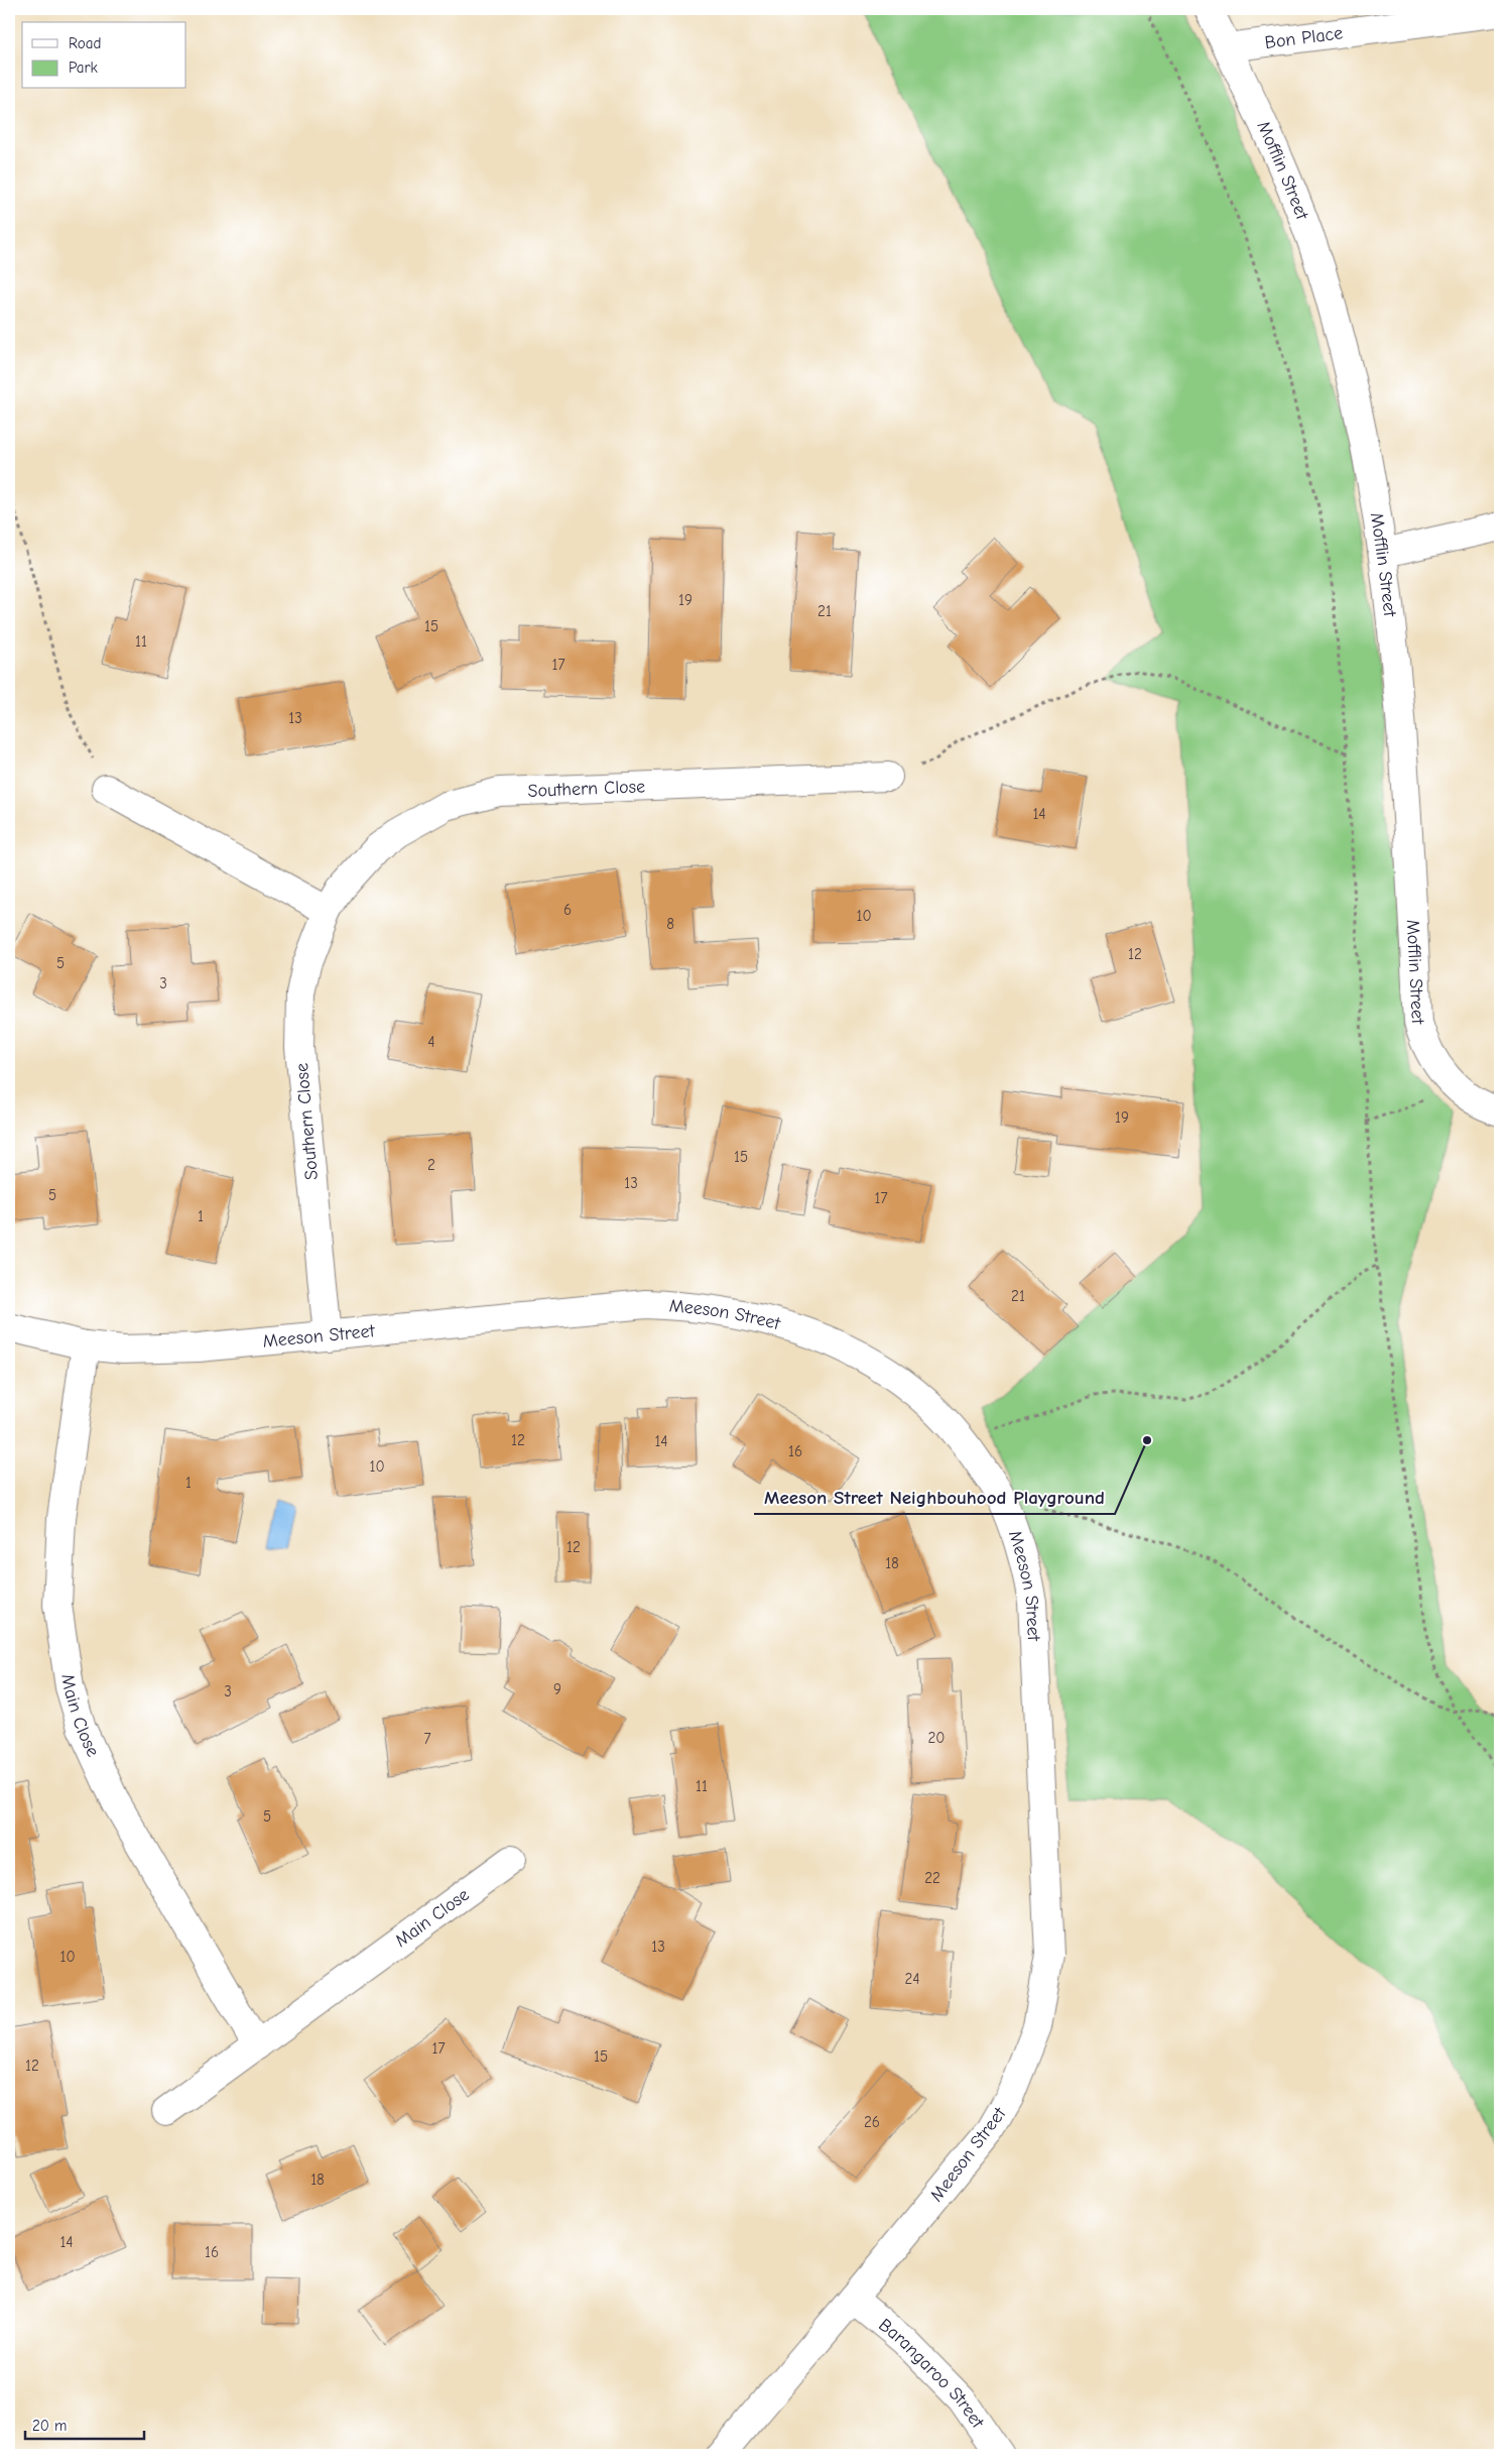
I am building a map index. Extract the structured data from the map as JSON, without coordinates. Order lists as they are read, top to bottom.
{
  "streets": {
    "street": [
      "Bon Place",
      "Mofflin Street",
      "Southern Close",
      "Meeson Street",
      "Main Close",
      "Barangaroo Street"
    ]
  },
  "crossings": [
    ["Bon Place", "Mofflin Street"],
    ["Southern Close", "Meeson Street"],
    ["Meeson Street", "Main Close"],
    ["Meeson Street", "Barangaroo Street"]
  ],
  "places": ["Meeson Street Neighbouhood Playground"],
  "house_numbers": [
    "19",
    "21",
    "15",
    "11",
    "17",
    "13",
    "14",
    "6",
    "10",
    "8",
    "12",
    "5",
    "3",
    "4",
    "19",
    "15",
    "2",
    "13",
    "5",
    "17",
    "1",
    "21",
    "12",
    "14",
    "16",
    "10",
    "1",
    "12",
    "18",
    "9",
    "3",
    "20",
    "7",
    "11",
    "5",
    "22",
    "13",
    "10",
    "24",
    "17",
    "15",
    "12",
    "26",
    "18",
    "14",
    "16"
  ],
  "legend": ["Road", "Park"],
  "scale_bar": "20 m"
}
